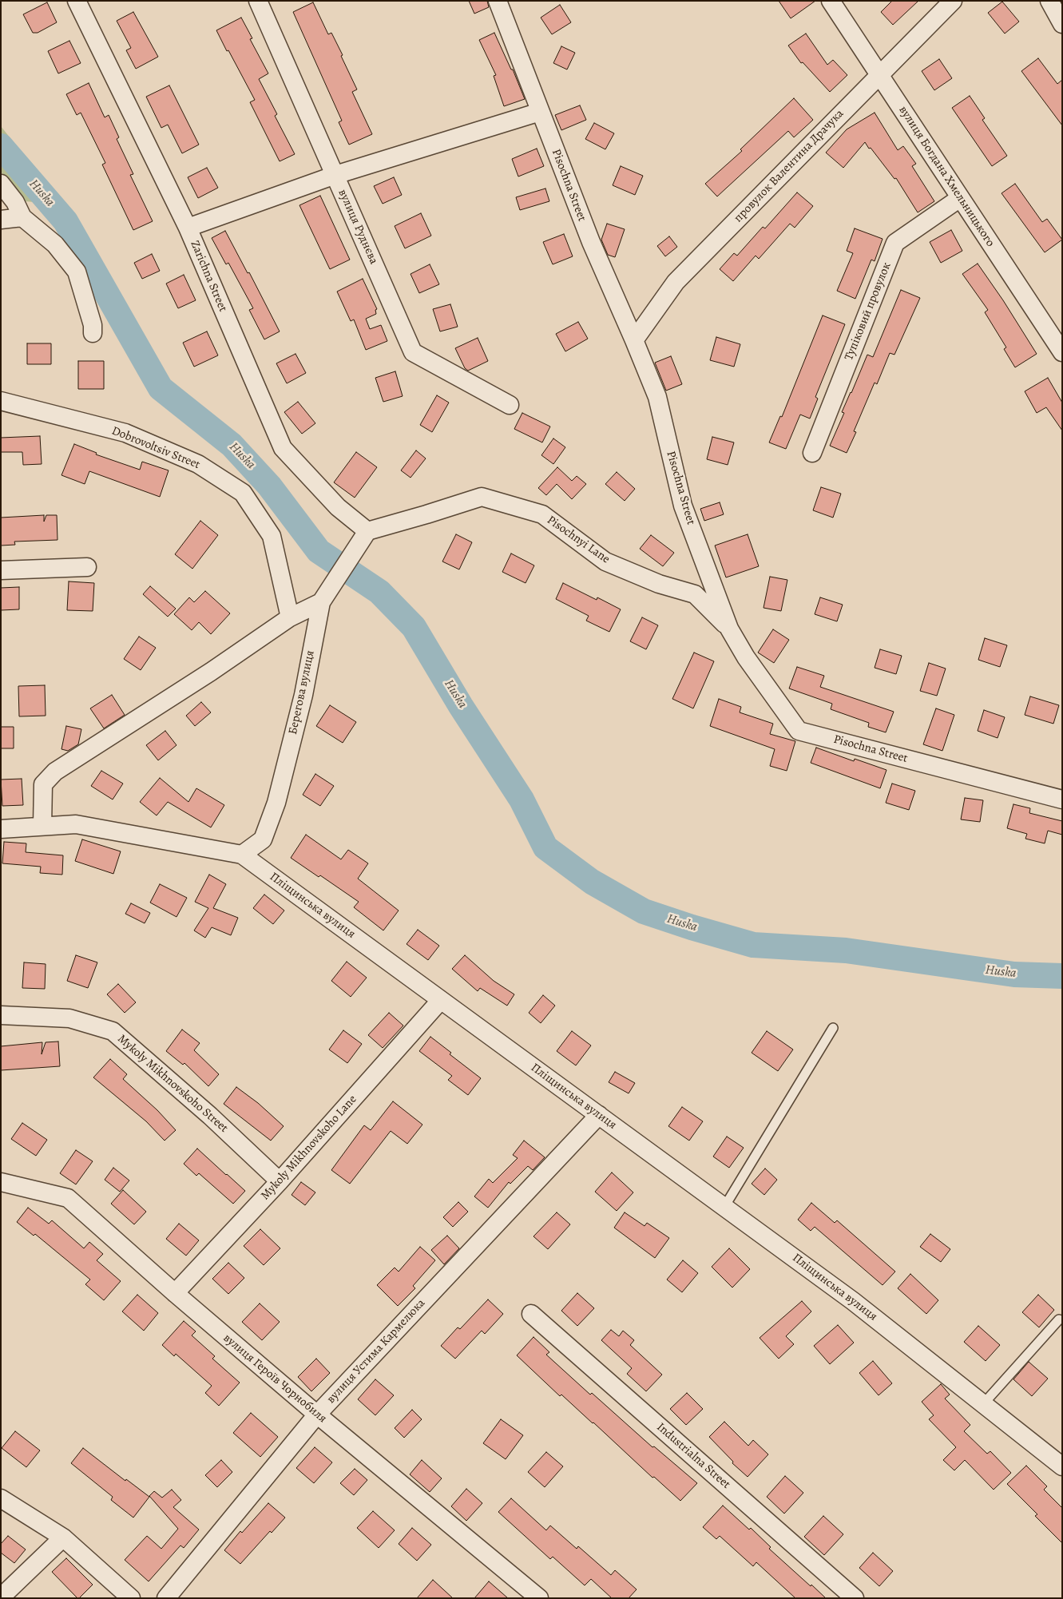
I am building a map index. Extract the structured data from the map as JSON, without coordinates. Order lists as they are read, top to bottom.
{
  "streets": {
    "street": [
      "провулок Валентина Драчука",
      "вулиця Богдана Хмельницького",
      "Pisochna Street",
      "вулиця Руднєва",
      "Zarichna Street",
      "Тупіковий провулок",
      "Dobrovoltsiv Street",
      "Pisochnyi Lane",
      "Берегова вулиця",
      "Пліщинська вулиця",
      "Mykoly Mikhnovskoho Street",
      "Mykoly Mikhnovskoho Lane",
      "вулиця Устима Кармелюка",
      "вулиця Героїв Чорнобиля",
      "Industrialna Street"
    ]
  },
  "crossings": [
    ["провулок Валентина Драчука", "вулиця Богдана Хмельницького"],
    ["провулок Валентина Драчука", "Pisochna Street"],
    ["вулиця Богдана Хмельницького", "Тупіковий провулок"],
    ["Pisochna Street", "Pisochnyi Lane"],
    ["Zarichna Street", "Pisochnyi Lane"],
    ["Zarichna Street", "Берегова вулиця"],
    ["Pisochnyi Lane", "Берегова вулиця"],
    ["Берегова вулиця", "Пліщинська вулиця"],
    ["Пліщинська вулиця", "Mykoly Mikhnovskoho Lane"],
    ["Пліщинська вулиця", "вулиця Устима Кармелюка"],
    ["Mykoly Mikhnovskoho Street", "Mykoly Mikhnovskoho Lane"],
    ["Mykoly Mikhnovskoho Lane", "вулиця Героїв Чорнобиля"],
    ["вулиця Устима Кармелюка", "вулиця Героїв Чорнобиля"]
  ],
  "water": ["Huska"]
}
